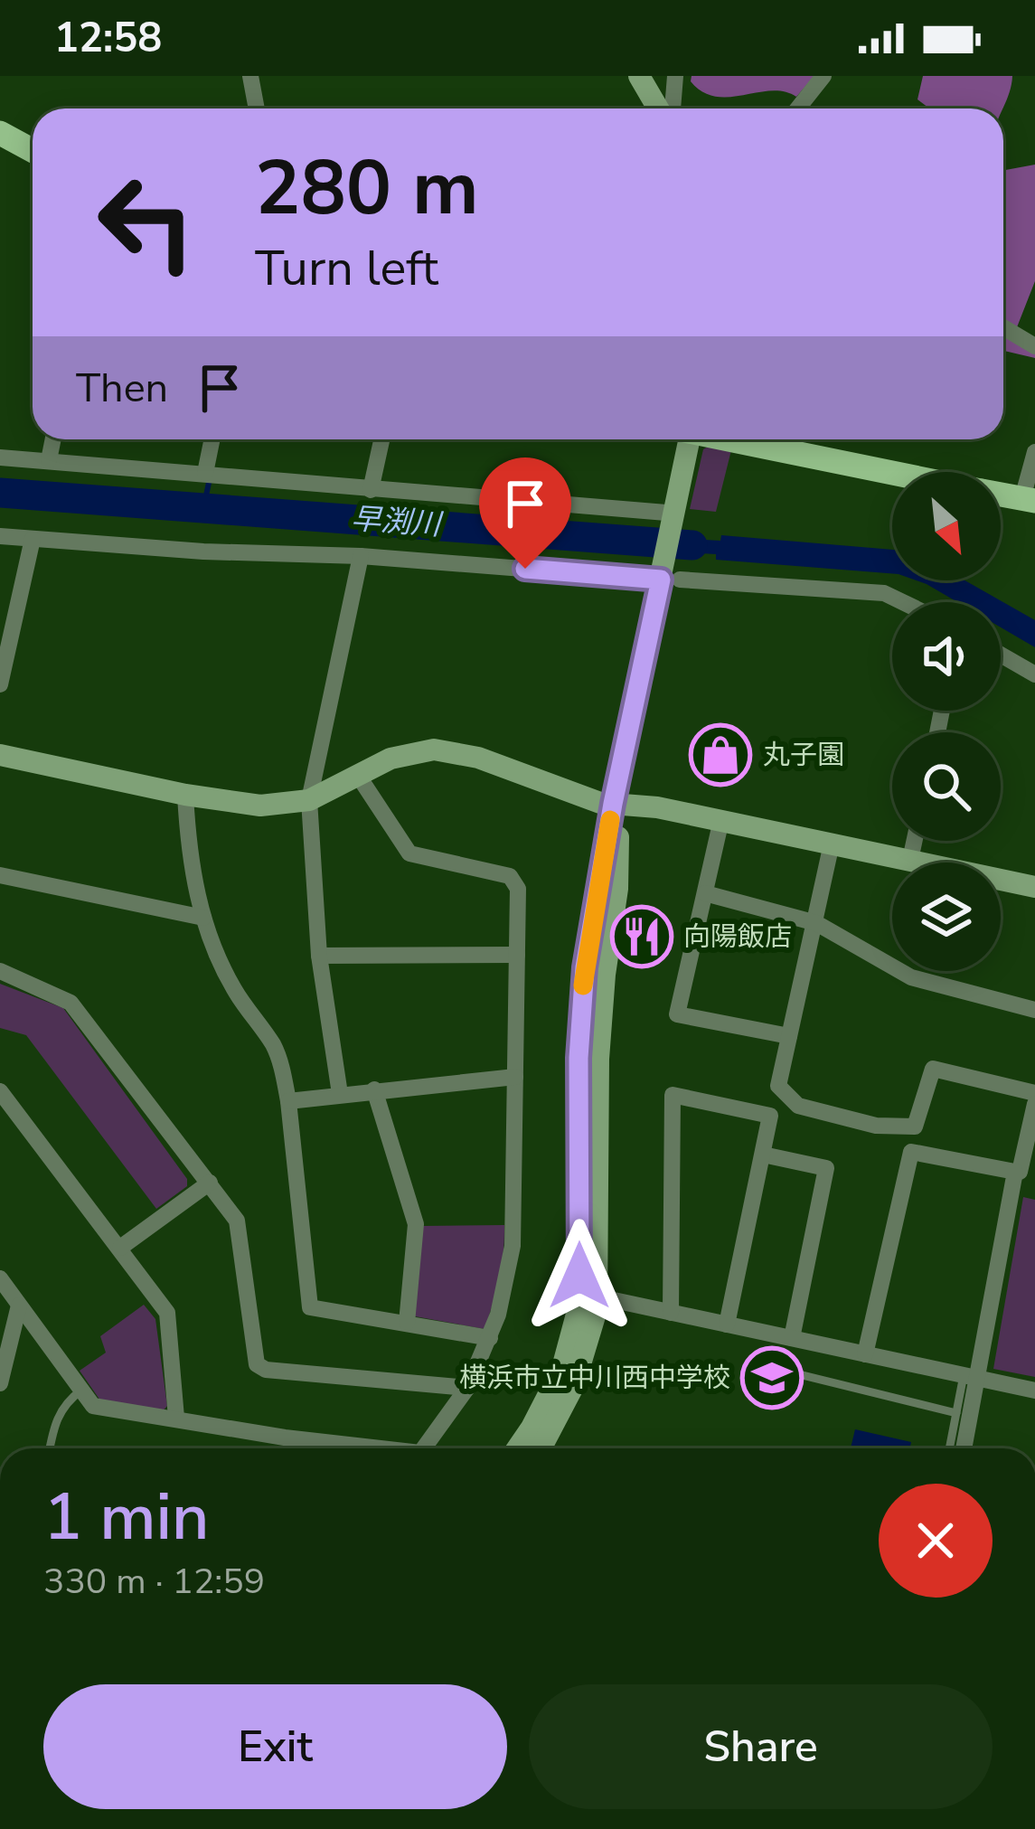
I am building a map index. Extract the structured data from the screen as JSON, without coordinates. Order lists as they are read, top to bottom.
{
  "water": ["早渕川"],
  "places": {
    "shop": ["丸子園"],
    "restaurant": ["向陽飯店"],
    "school or university": ["横浜市立中川西中学校"]
  },
  "north": "bottom right",
  "page": {
    "status": "12:58",
    "turn": ["280 m", "Turn left"],
    "then": "Then",
    "heading": ["1 min", "330 m · 12:59"],
    "buttons": ["Exit", "Share"]
  }
}
